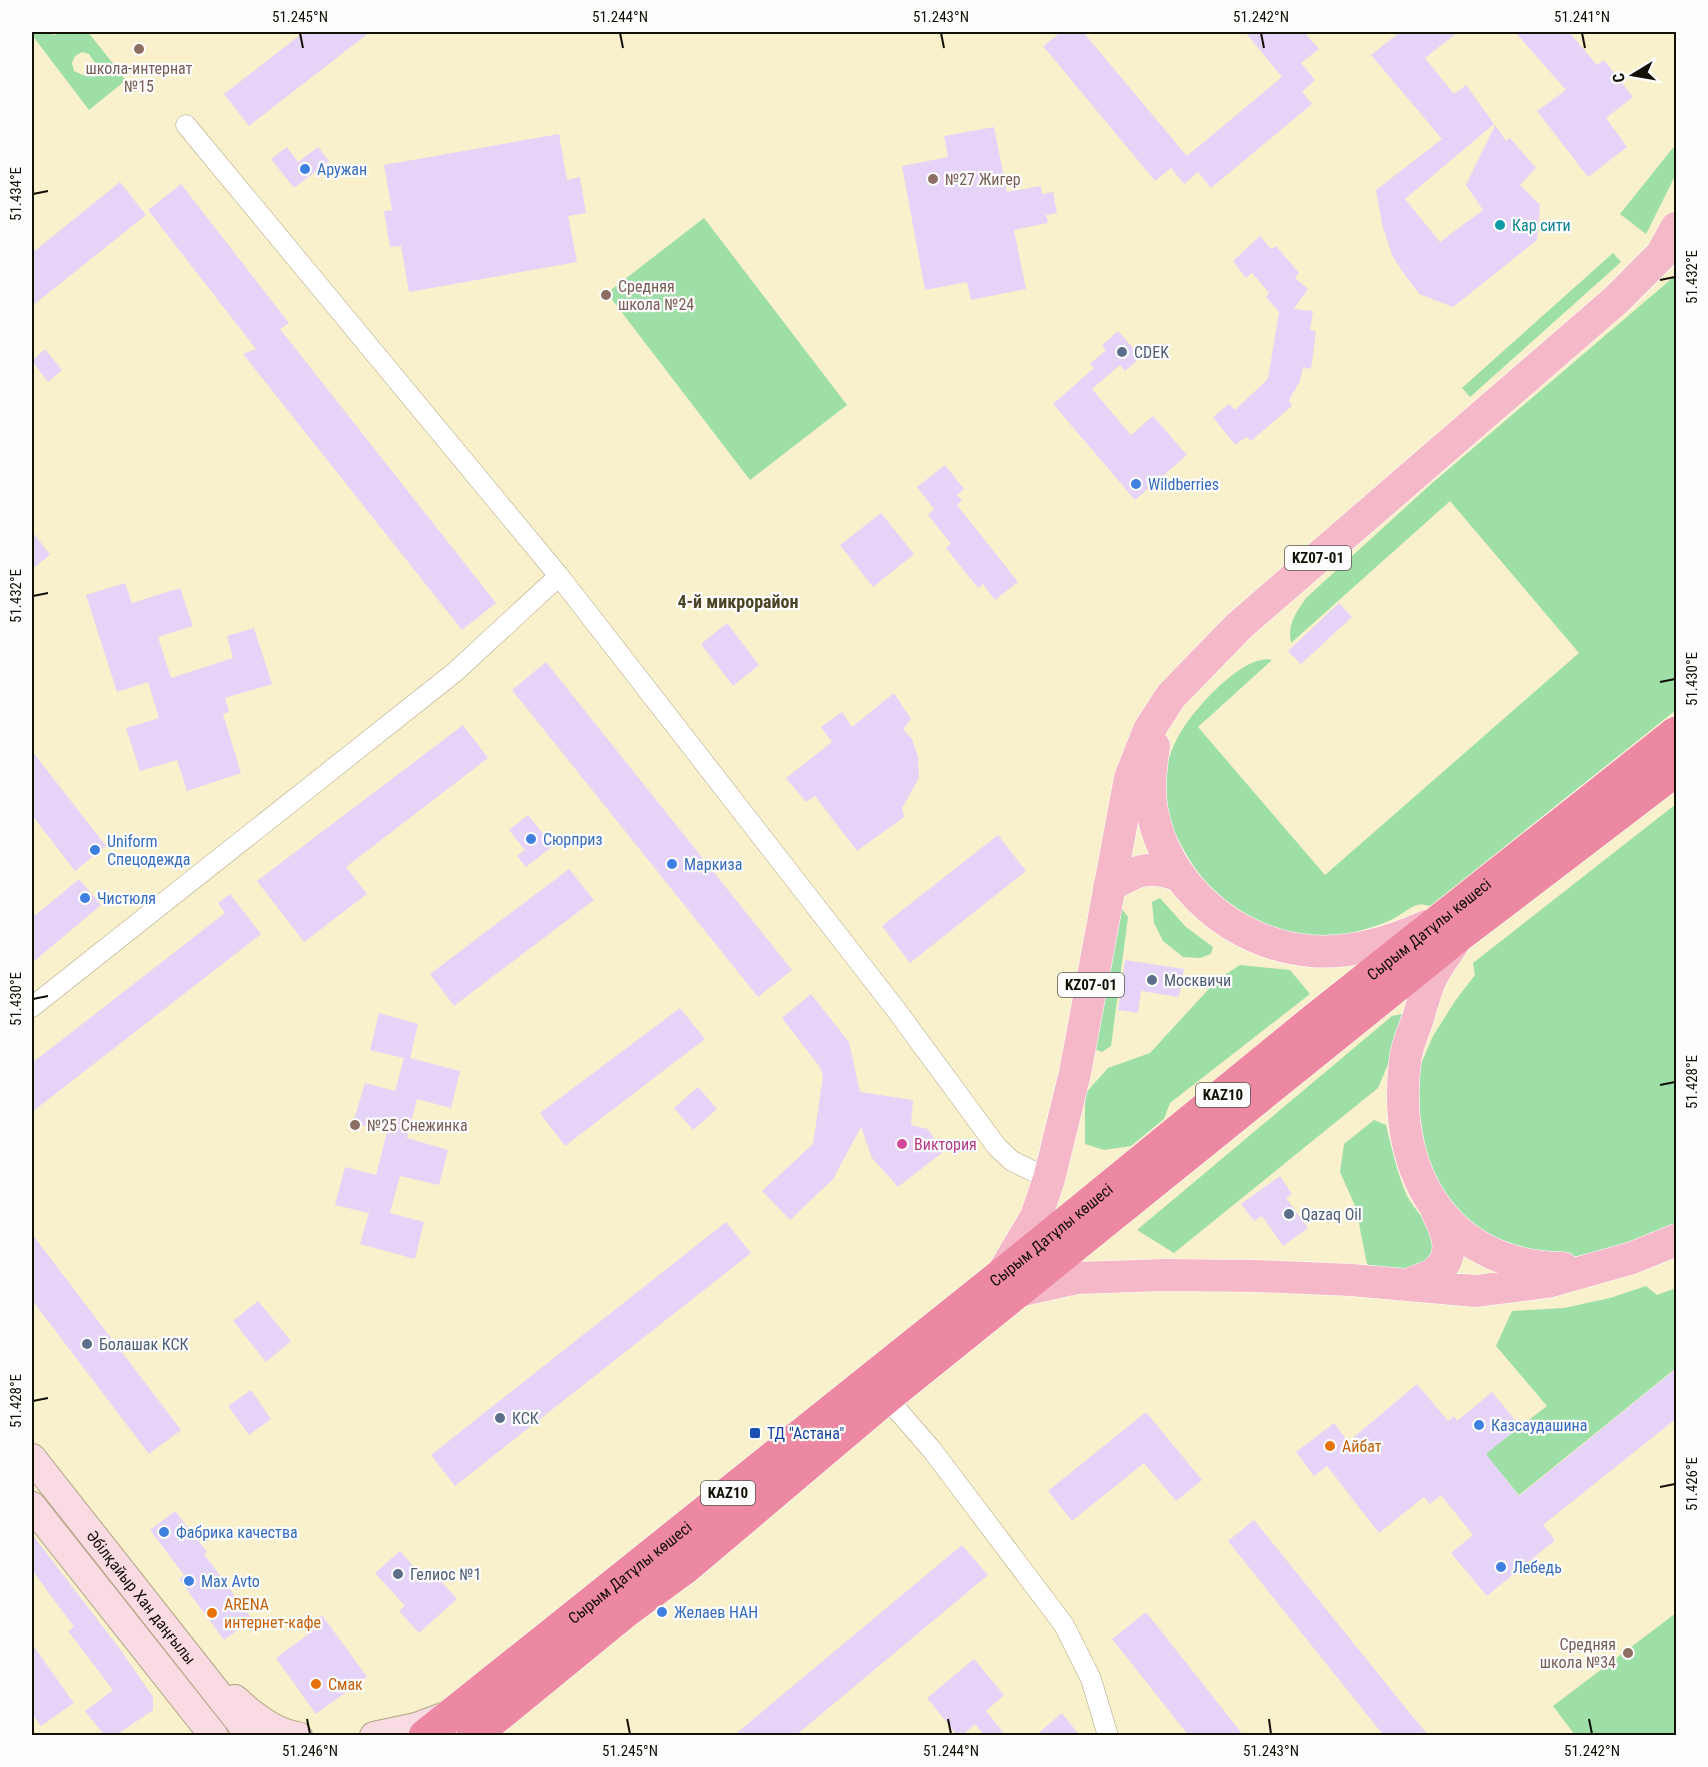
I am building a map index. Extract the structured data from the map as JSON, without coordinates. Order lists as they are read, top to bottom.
{
  "streets": {
    "highway": ["Сырым Датұлы көшесі", "KAZ10"],
    "main road": ["KZ07-01", "Әбілқайыр Хан даңғылы"]
  },
  "crossings": [
    ["KZ07-01", "Сырым Датұлы көшесі"]
  ],
  "districts": ["4-й микрорайон"],
  "places": {
    "other": [
      "школа-интернат №15",
      "Аружан",
      "№27 Жигер",
      "Кар сити",
      "Средняя школа №24",
      "CDEK",
      "Wildberries",
      "Сюрприз",
      "Uniform Спецодежда",
      "Маркиза",
      "Чистюля",
      "Москвичи",
      "№25 Снежинка",
      "Виктория",
      "Qazaq Oil",
      "Болашак КСК",
      "КСК",
      "Казсаудашина",
      "Айбат",
      "Фабрика качества",
      "Лебедь",
      "Гелиос №1",
      "Max Avto",
      "Желаев НАН",
      "ARENA интернет-кафе",
      "Средняя школа №34",
      "Смак"
    ],
    "transit": ["ТД \"Астана\""]
  },
  "north": "left",
  "coordinates": [
    "51.245°N",
    "51.244°N",
    "51.243°N",
    "51.242°N",
    "51.241°N",
    "51.434°E",
    "51.432°E",
    "51.430°E",
    "51.428°E",
    "51.426°E",
    "51.246°N"
  ]
}
